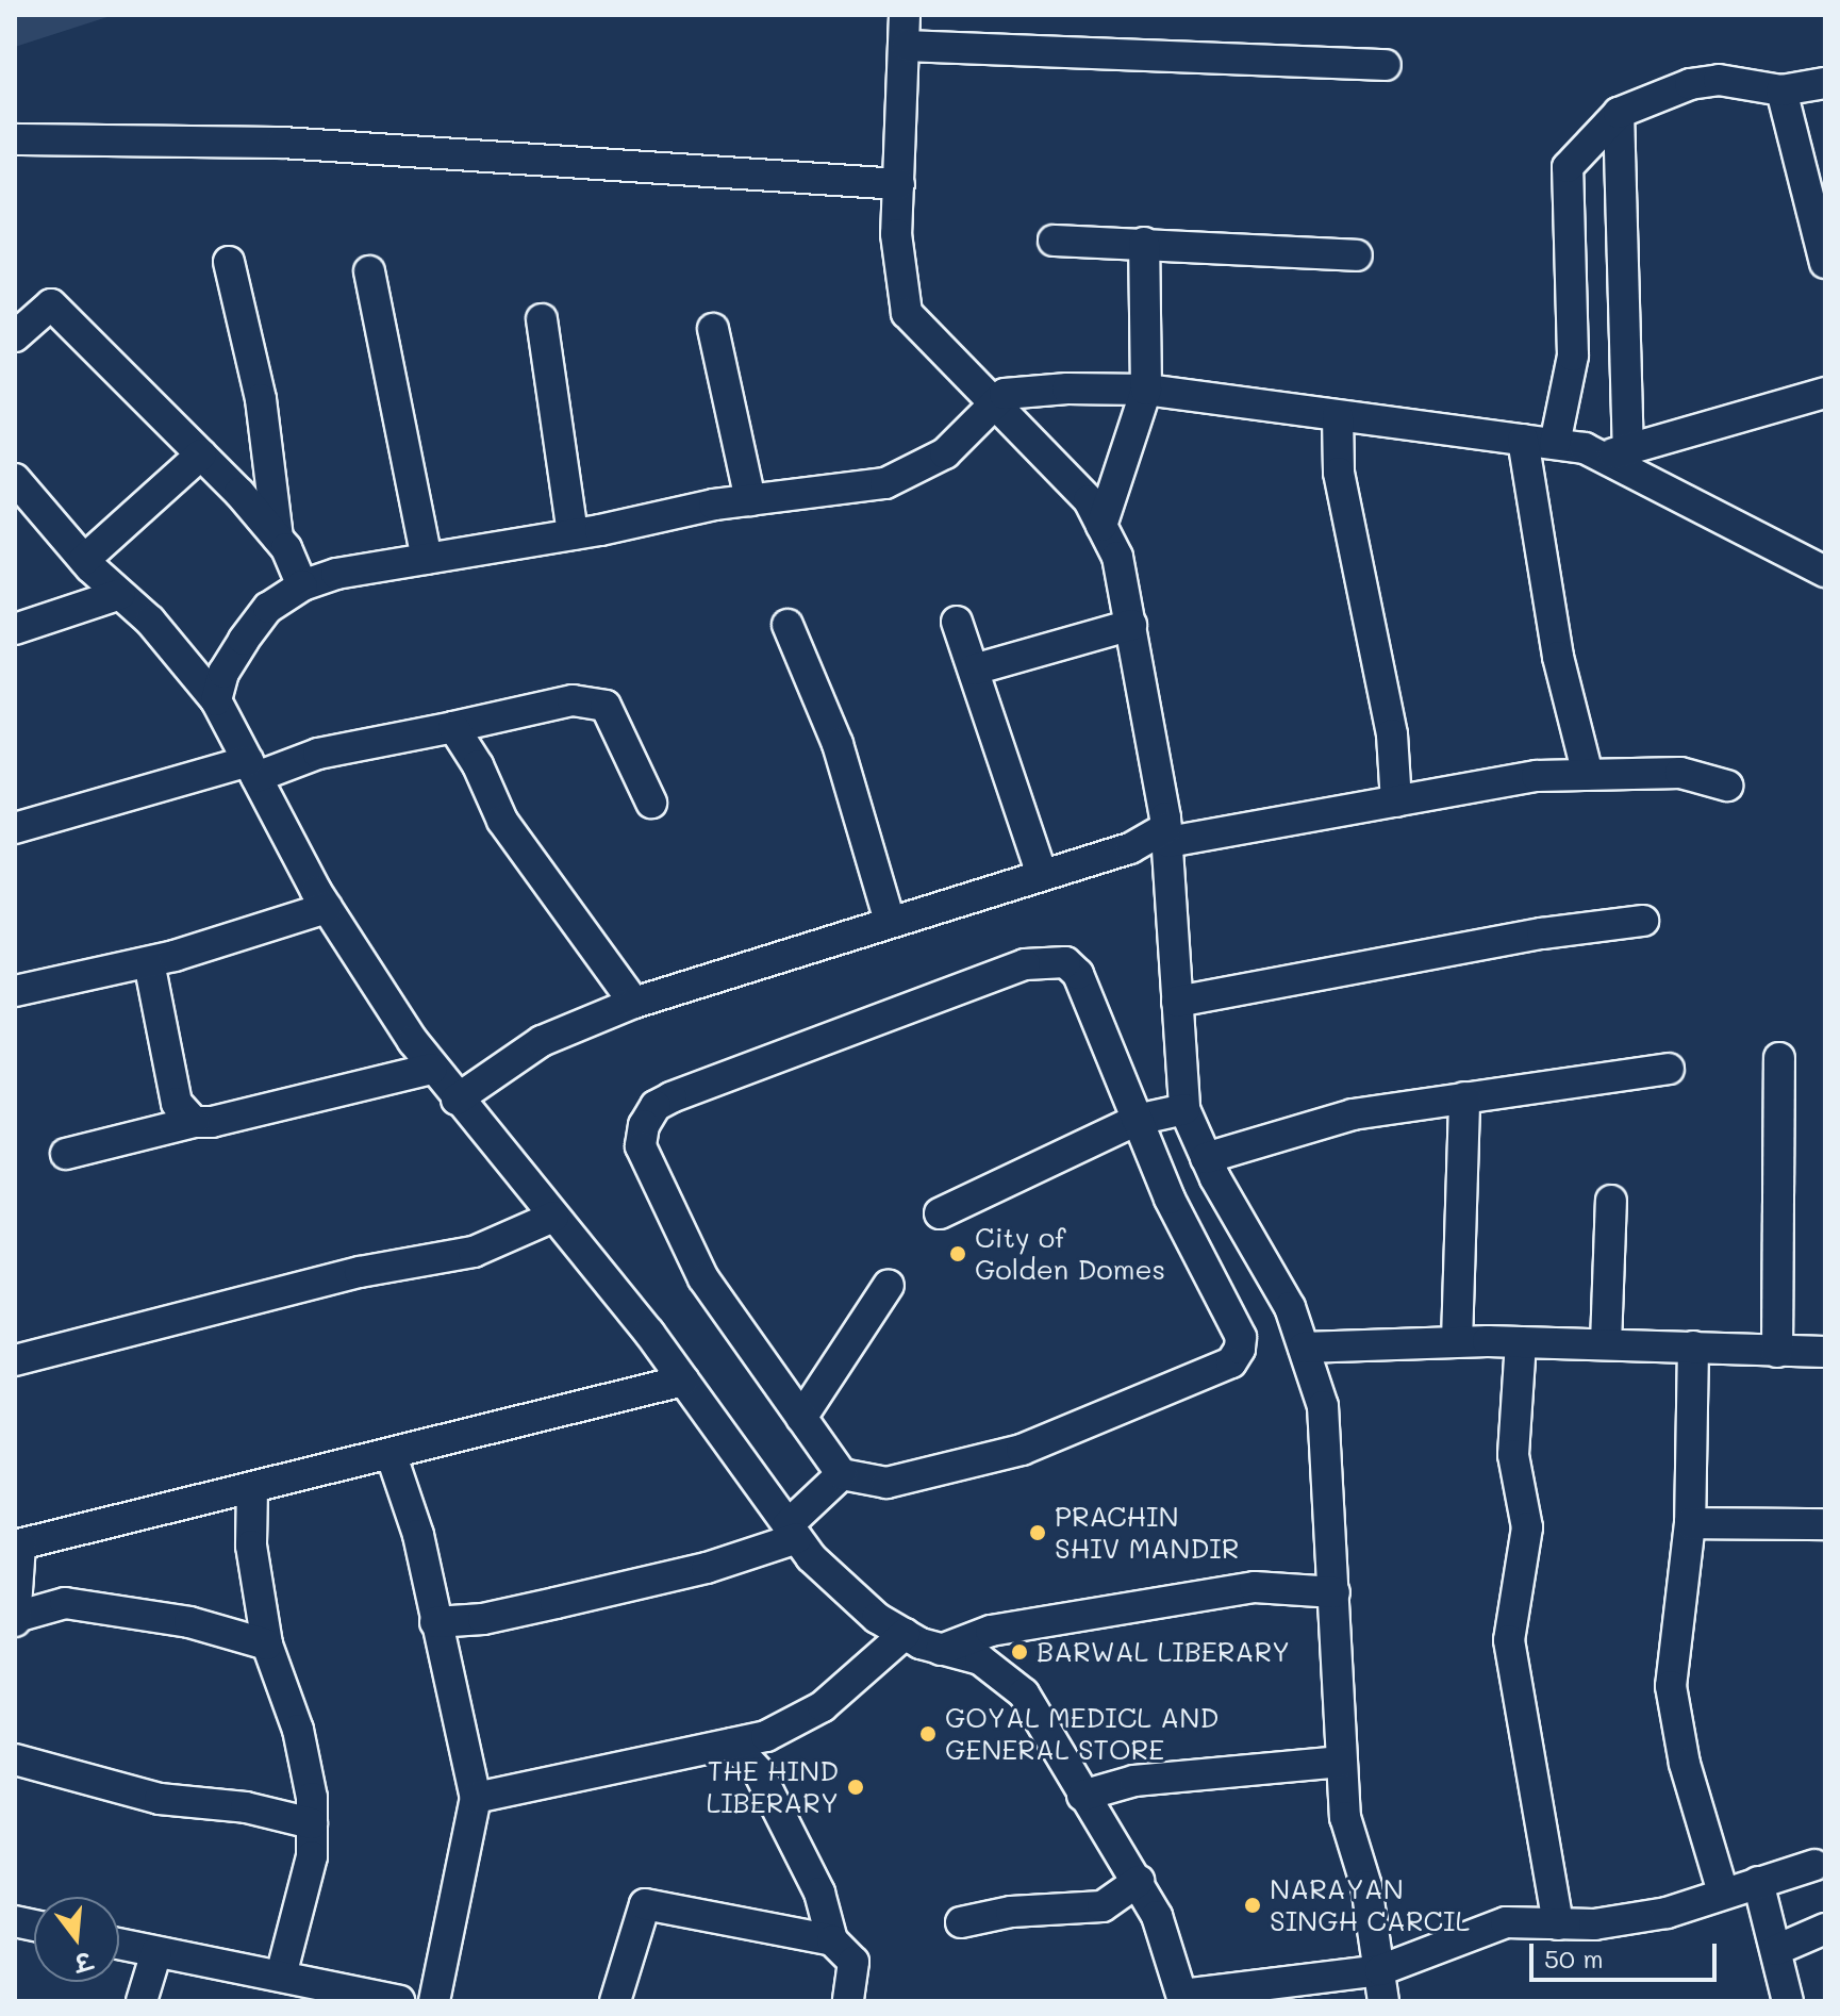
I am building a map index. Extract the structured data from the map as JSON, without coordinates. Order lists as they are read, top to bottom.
{
  "places": [
    "City of Golden Domes",
    "PRACHIN SHIV MANDIR",
    "BARWAL LIBERARY",
    "GOYAL MEDICL AND GENERAL STORE",
    "THE HIND LIBERARY",
    "NARAYAN SINGH CARCIL"
  ],
  "scale_bar": "50 m",
  "north": "bottom"
}
